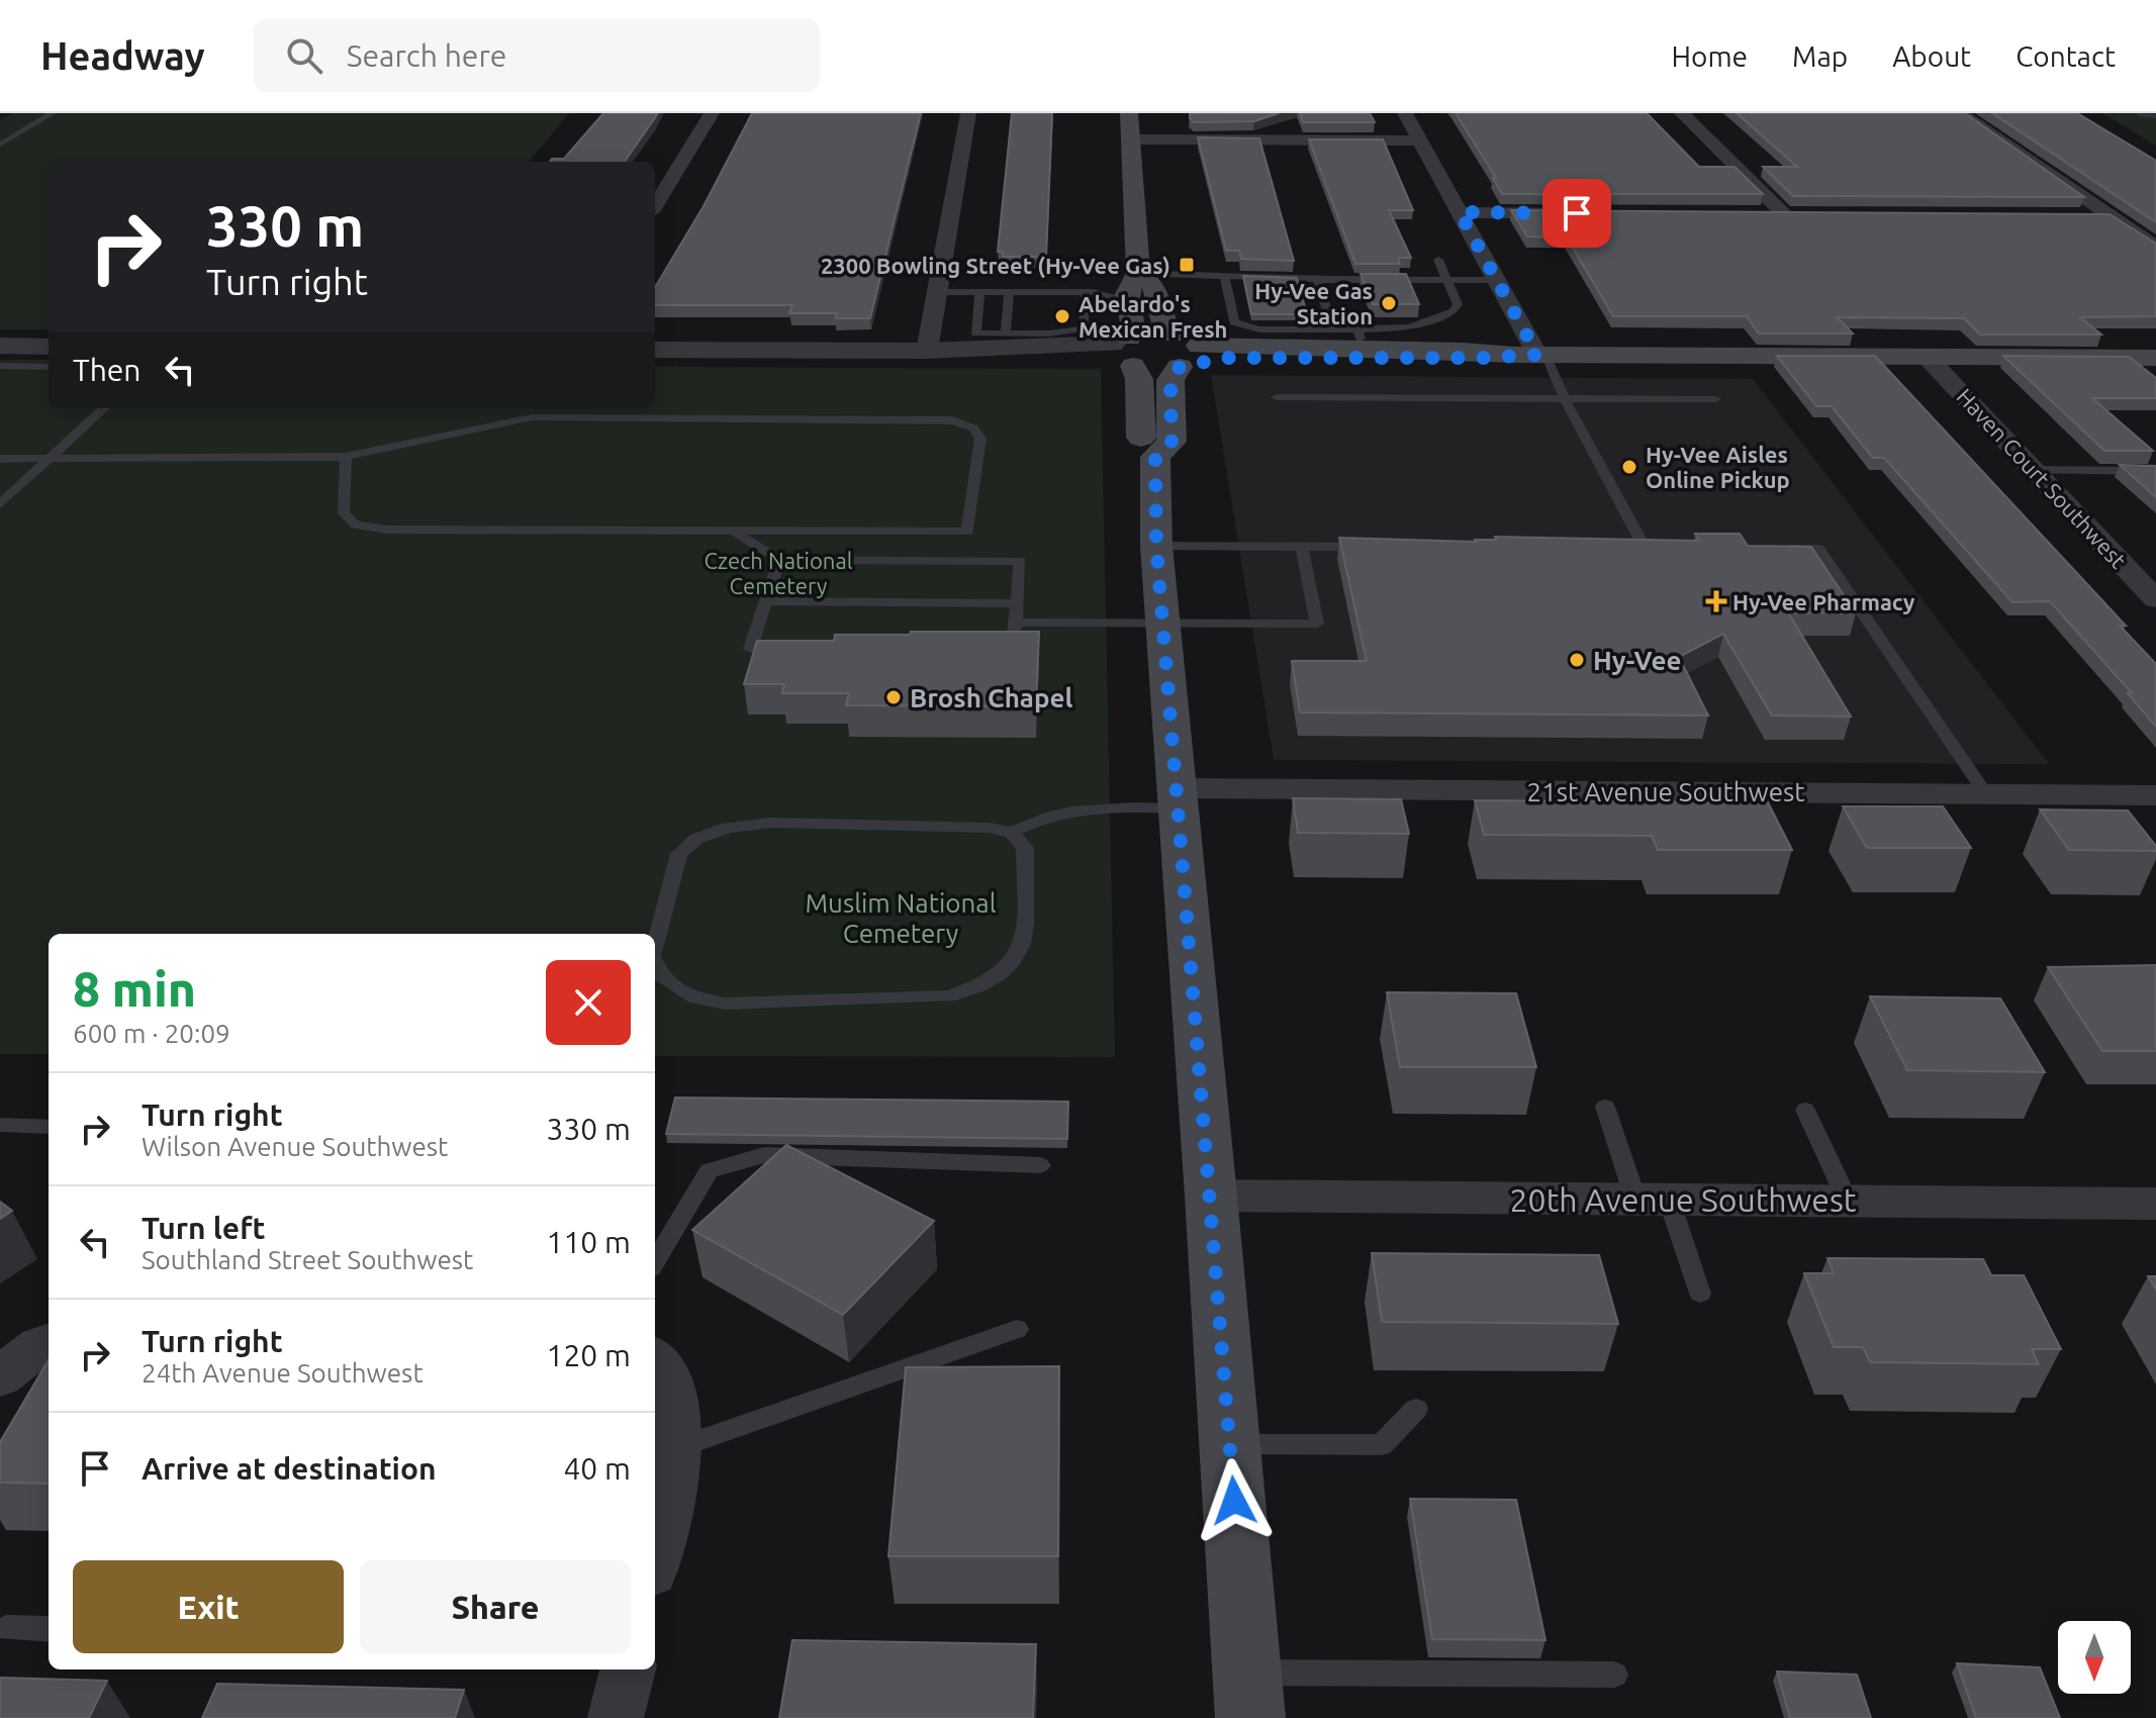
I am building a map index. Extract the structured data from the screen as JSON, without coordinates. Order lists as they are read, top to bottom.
{
  "streets": {
    "street": ["Haven Court Southwest", "21st Avenue Southwest", "20th Avenue Southwest"]
  },
  "parks": ["Czech National Cemetery", "Muslim National Cemetery"],
  "places": {
    "transit": ["2300 Bowling Street (Hy-Vee Gas)"],
    "other": [
      "Hy-Vee Gas Station",
      "Abelardo's Mexican Fresh",
      "Hy-Vee Aisles Online Pickup",
      "Hy-Vee",
      "Brosh Chapel"
    ],
    "health": ["Hy-Vee Pharmacy"]
  },
  "north": "bottom",
  "page": {
    "header": "Headway",
    "search": "Search here",
    "nav": [
      "Home",
      "Map",
      "About",
      "Contact"
    ],
    "turn": ["330 m", "Turn right"],
    "then": "Then",
    "heading": ["8 min", "600 m · 20:09"],
    "list": [
      {
        "name": "Turn right",
        "note": "Wilson Avenue Southwest",
        "value": "330 m"
      },
      {
        "name": "Turn left",
        "note": "Southland Street Southwest",
        "value": "110 m"
      },
      {
        "name": "Turn right",
        "note": "24th Avenue Southwest",
        "value": "120 m"
      },
      {
        "name": "Arrive at destination",
        "value": "40 m"
      }
    ],
    "buttons": ["Exit", "Share"]
  }
}
